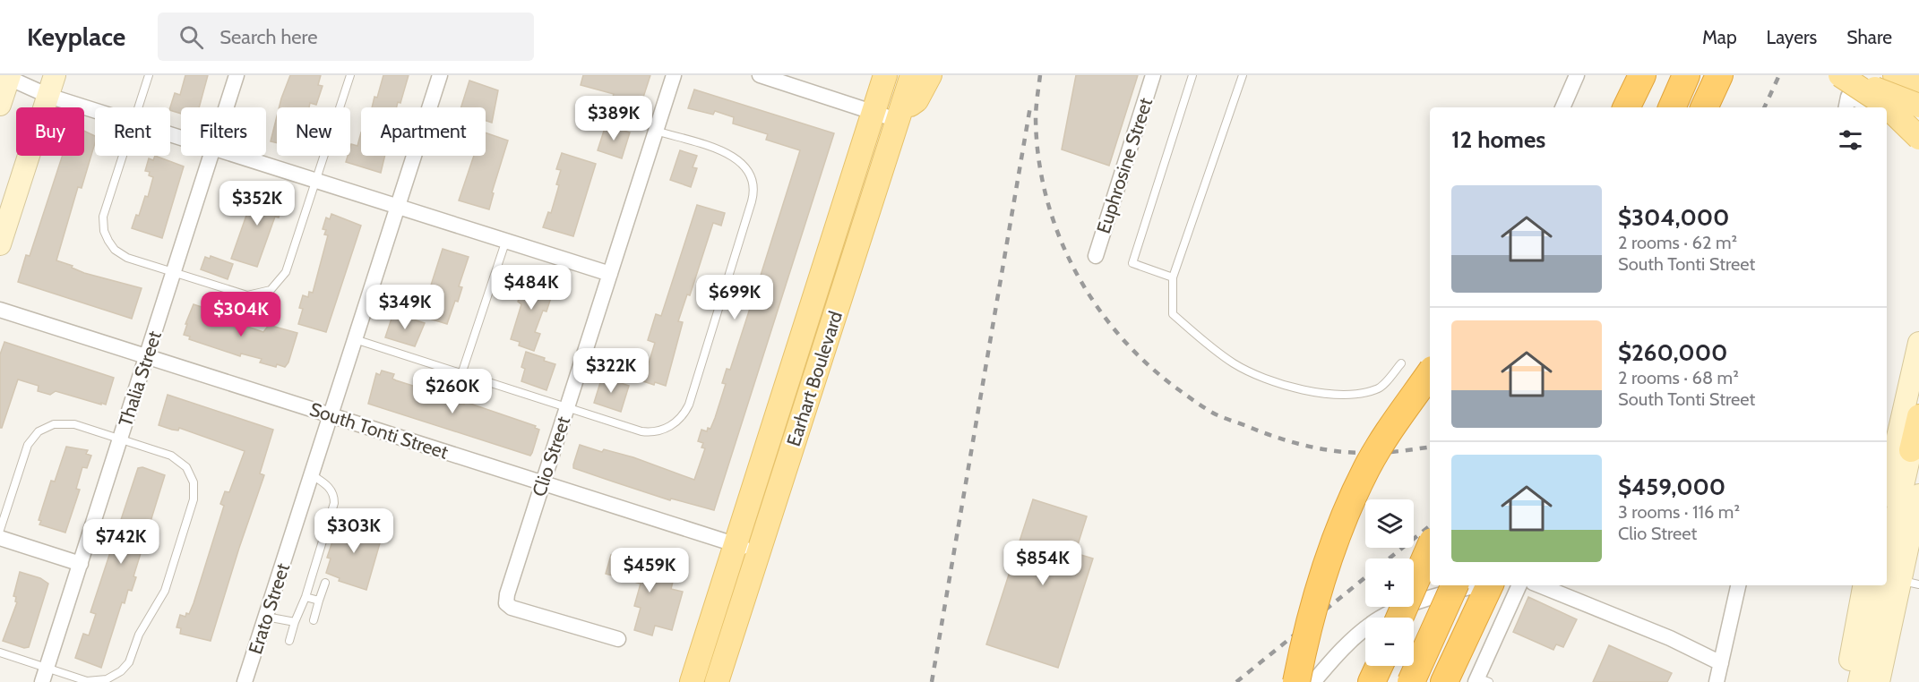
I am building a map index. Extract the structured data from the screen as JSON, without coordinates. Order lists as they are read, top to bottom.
{
  "streets": {
    "main road": ["Earhart Boulevard"],
    "street": [
      "Euphrosine Street",
      "Thalia Street",
      "South Tonti Street",
      "Clio Street",
      "Erato Street"
    ]
  },
  "crossings": [
    ["Thalia Street", "South Tonti Street"],
    ["Earhart Boulevard", "South Tonti Street"],
    ["South Tonti Street", "Clio Street"],
    ["South Tonti Street", "Erato Street"]
  ],
  "page": {
    "header": "Keyplace",
    "search": "Search here",
    "nav": ["Map", "Layers", "Share"],
    "price": [
      "$389K",
      "$352K",
      "$484K",
      "$699K",
      "$349K",
      "$304K",
      "$322K",
      "$260K",
      "$303K",
      "$742K",
      "$854K",
      "$459K"
    ],
    "chip": [
      "Buy",
      "Rent",
      "Filters",
      "New",
      "Apartment"
    ],
    "heading": "12 homes",
    "list": [
      {
        "name": "$304,000",
        "note": "2 rooms · 62 m² · South Tonti Street"
      },
      {
        "name": "$260,000",
        "note": "2 rooms · 68 m² · South Tonti Street"
      },
      {
        "name": "$459,000",
        "note": "3 rooms · 116 m² · Clio Street"
      }
    ],
    "map_buttons": ["+", "−"]
  }
}
